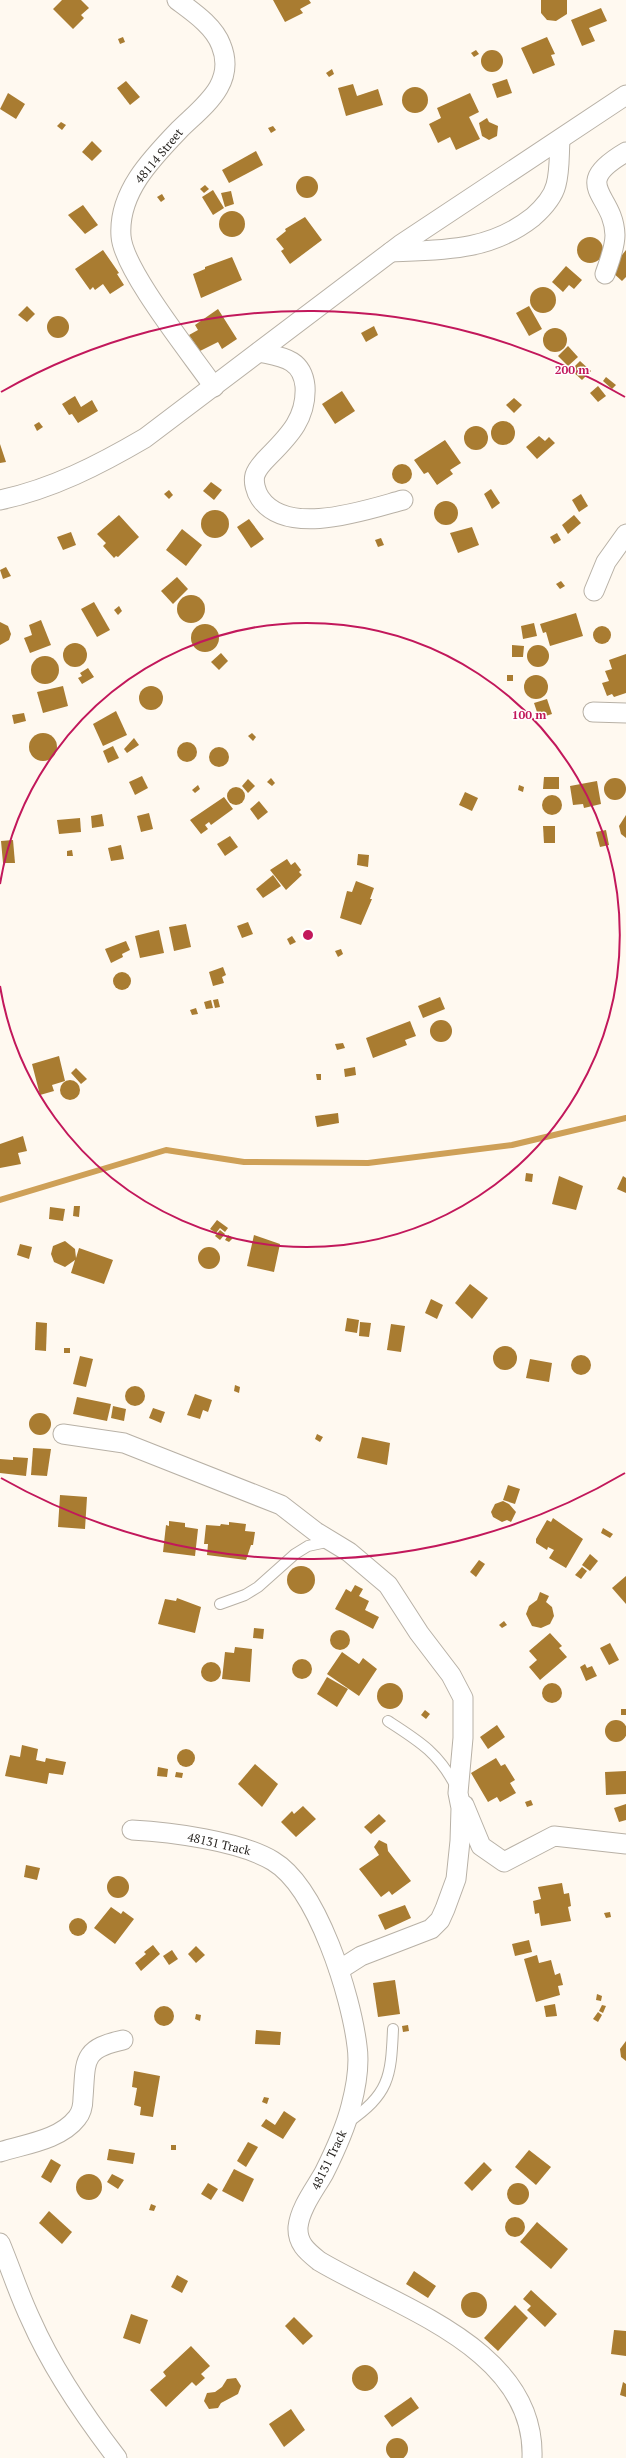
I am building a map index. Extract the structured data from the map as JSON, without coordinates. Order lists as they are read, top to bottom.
{
  "streets": {
    "street": ["48114 Street", "48131 Track"]
  },
  "rings": ["200 m", "100 m"]
}
